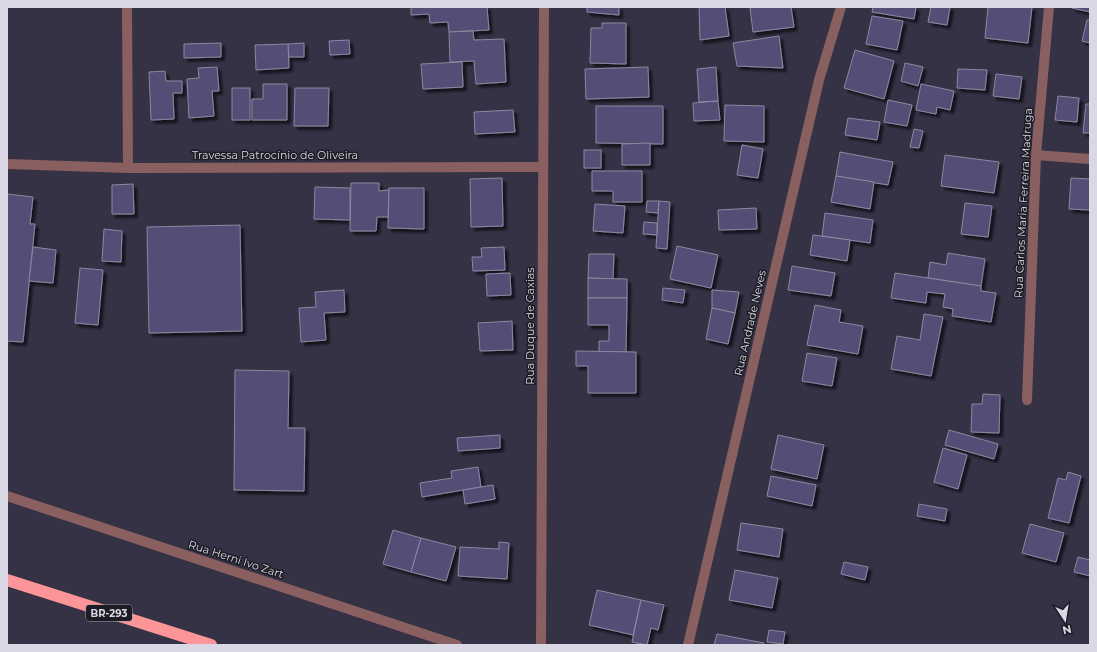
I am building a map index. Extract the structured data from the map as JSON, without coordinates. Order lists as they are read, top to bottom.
{
  "streets": {
    "highway": ["BR-293"],
    "street": [
      "Travessa Patrocínio de Oliveira",
      "Rua Carlos Maria Ferreira Madruga",
      "Rua Andrade Neves",
      "Rua Duque de Caxias",
      "Rua Herni Ivo Zart"
    ]
  },
  "crossings": [
    ["Travessa Patrocínio de Oliveira", "Rua Duque de Caxias"]
  ],
  "north": "bottom"
}
